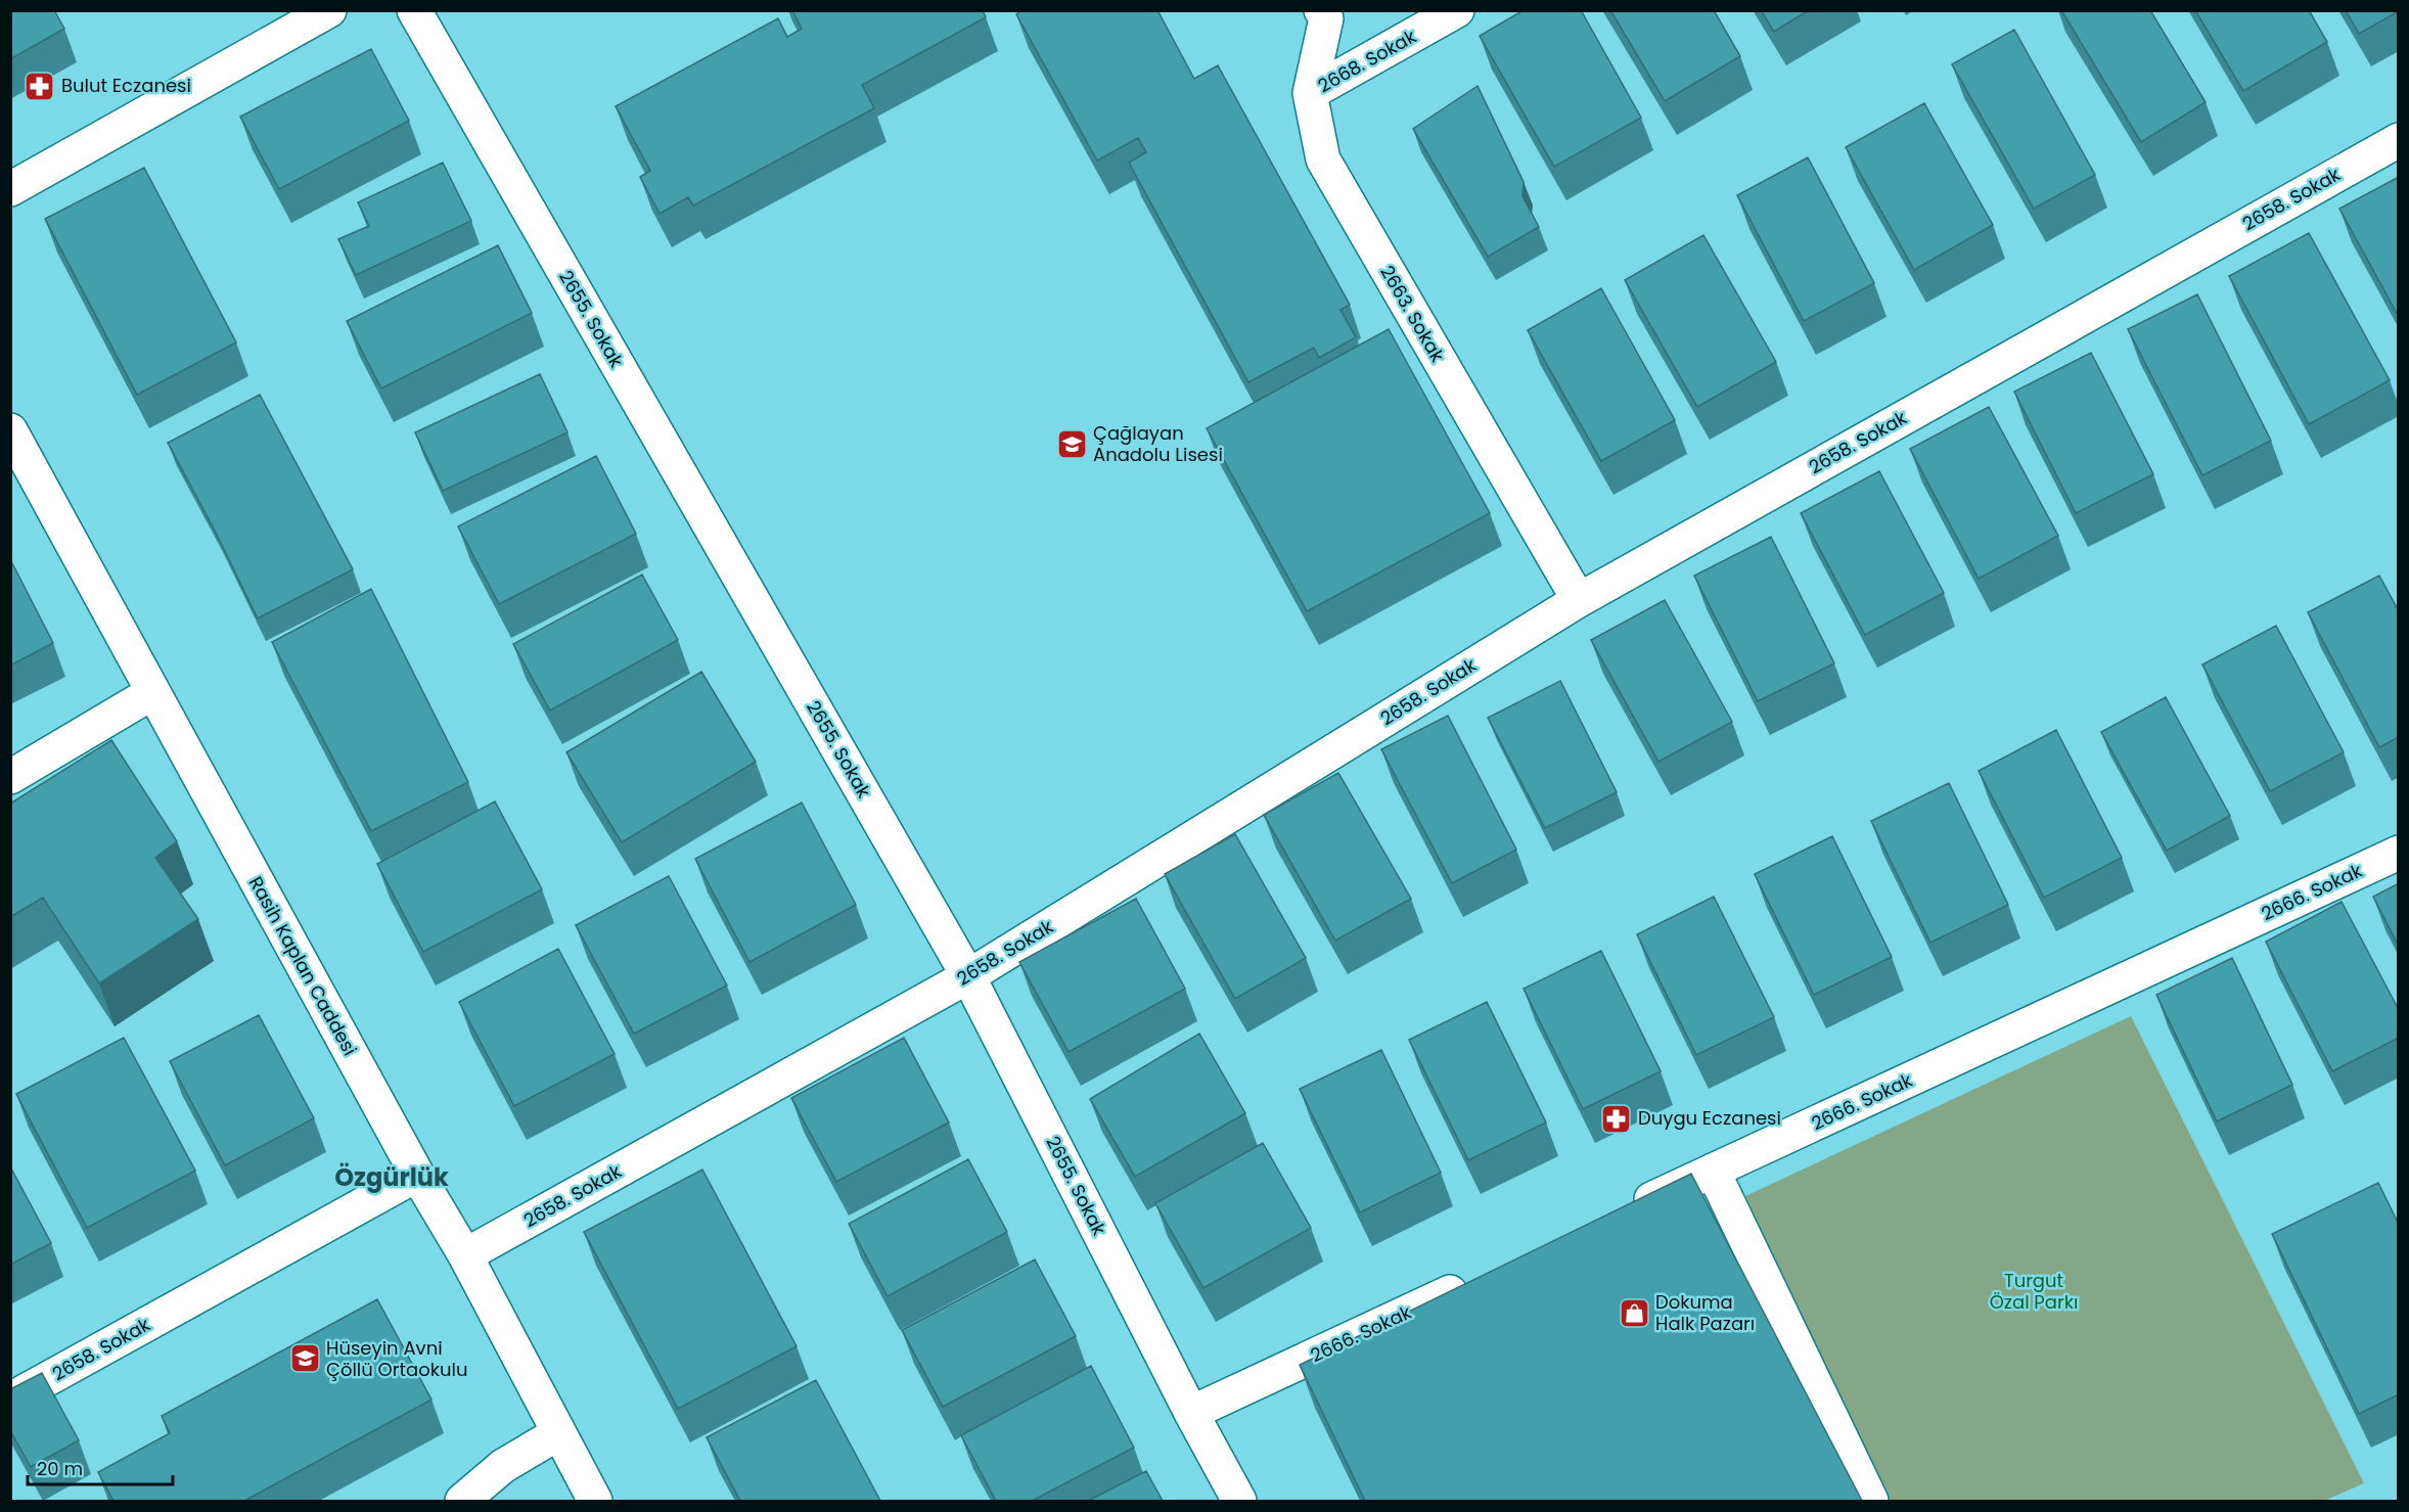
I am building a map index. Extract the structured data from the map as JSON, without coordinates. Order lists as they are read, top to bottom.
{
  "streets": {
    "street": [
      "2668. Sokak",
      "2658. Sokak",
      "2663. Sokak",
      "2655. Sokak",
      "2666. Sokak",
      "Rasih Kaplan Caddesi"
    ]
  },
  "crossings": [
    ["2668. Sokak", "2663. Sokak"],
    ["2658. Sokak", "2663. Sokak"],
    ["2658. Sokak", "2655. Sokak"],
    ["2658. Sokak", "Rasih Kaplan Caddesi"],
    ["2655. Sokak", "2666. Sokak"]
  ],
  "districts": ["Özgürlük"],
  "parks": ["Turgut Özal Parkı"],
  "places": {
    "pharmacy": ["Bulut Eczanesi", "Duygu Eczanesi"],
    "school or university": ["Çağlayan Anadolu Lisesi", "Hüseyin Avni Çöllü Ortaokulu"],
    "shop": ["Dokuma Halk Pazarı"]
  },
  "scale_bar": "20 m"
}
